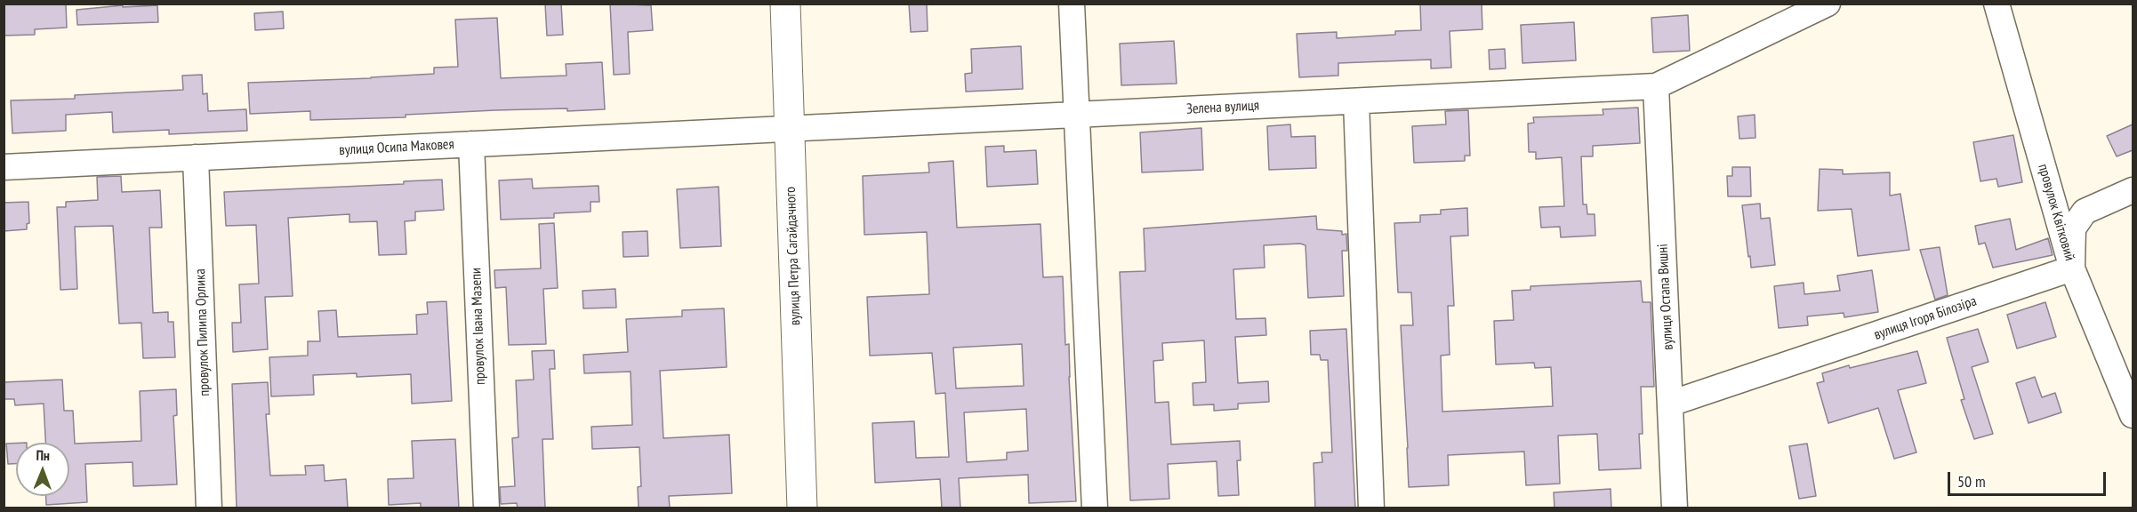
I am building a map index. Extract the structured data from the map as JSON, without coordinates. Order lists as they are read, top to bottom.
{
  "streets": {
    "street": [
      "Зелена вулиця",
      "вулиця Осипа Маковея",
      "провулок Квітковий",
      "вулиця Петра Сагайдачного",
      "вулиця Остапа Вишні",
      "вулиця Ігоря Білозіра",
      "провулок Івана Мазепи",
      "провулок Пилипа Орлика"
    ]
  },
  "crossings": [
    ["Зелена вулиця", "вулиця Осипа Маковея"],
    ["Зелена вулиця", "вулиця Петра Сагайдачного"],
    ["Зелена вулиця", "вулиця Остапа Вишні"],
    ["вулиця Осипа Маковея", "вулиця Петра Сагайдачного"],
    ["вулиця Осипа Маковея", "провулок Івана Мазепи"],
    ["вулиця Осипа Маковея", "провулок Пилипа Орлика"],
    ["провулок Квітковий", "вулиця Ігоря Білозіра"],
    ["вулиця Остапа Вишні", "вулиця Ігоря Білозіра"]
  ],
  "scale_bar": "50 m",
  "north": "top"
}
